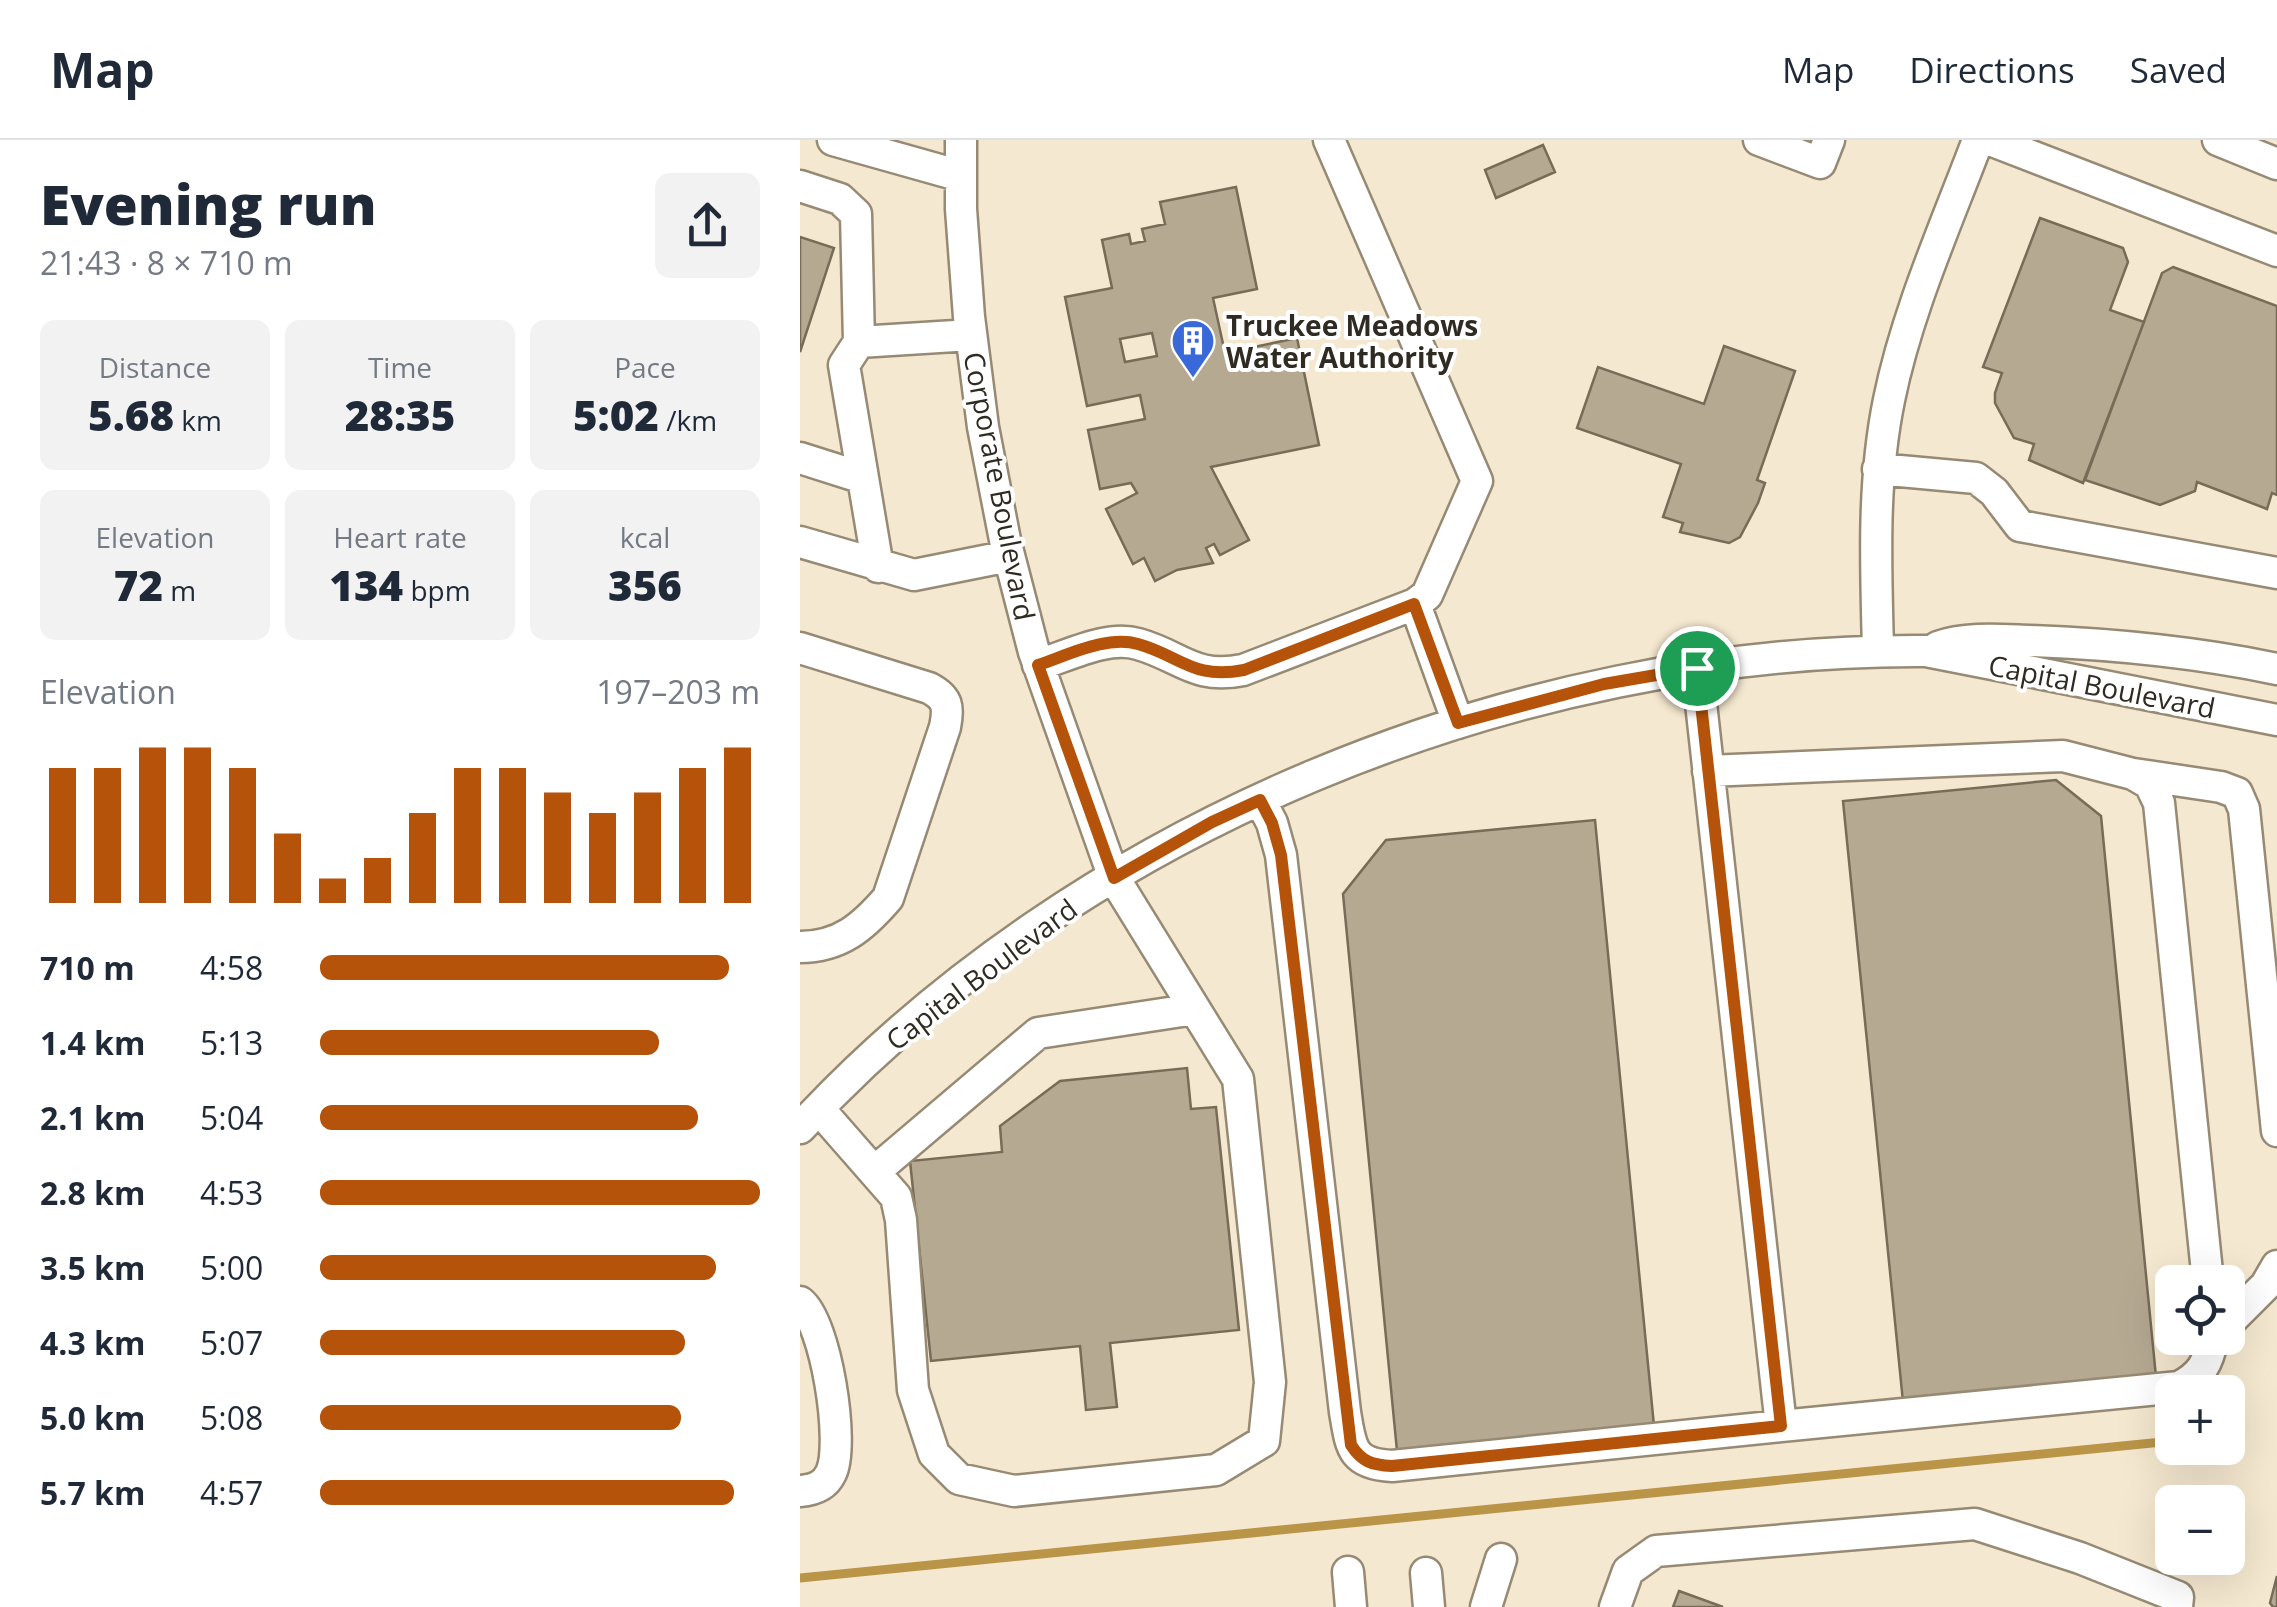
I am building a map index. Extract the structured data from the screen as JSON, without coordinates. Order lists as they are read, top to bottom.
{
  "streets": {
    "street": ["Corporate Boulevard", "Capital Boulevard"]
  },
  "crossings": [
    ["Corporate Boulevard", "Capital Boulevard"]
  ],
  "places": {
    "building": ["Truckee Meadows Water Authority"]
  },
  "page": {
    "header": "Map",
    "nav": ["Map", "Directions", "Saved"],
    "heading": ["Evening run", "21:43 · 8 × 710 m"],
    "stats": [
      ["Distance", "5.68 km"],
      ["Time", "28:35"],
      ["Pace", "5:02 /km"],
      ["Elevation", "72 m"],
      ["Heart rate", "134 bpm"],
      ["kcal", "356"]
    ],
    "chart": ["Elevation", "197–203 m"],
    "list": [
      {
        "name": "710 m",
        "note": "4:58"
      },
      {
        "name": "1.4 km",
        "note": "5:13"
      },
      {
        "name": "2.1 km",
        "note": "5:04"
      },
      {
        "name": "2.8 km",
        "note": "4:53"
      },
      {
        "name": "3.5 km",
        "note": "5:00"
      },
      {
        "name": "4.3 km",
        "note": "5:07"
      },
      {
        "name": "5.0 km",
        "note": "5:08"
      },
      {
        "name": "5.7 km",
        "note": "4:57"
      }
    ],
    "map_buttons": ["+", "−"]
  }
}
